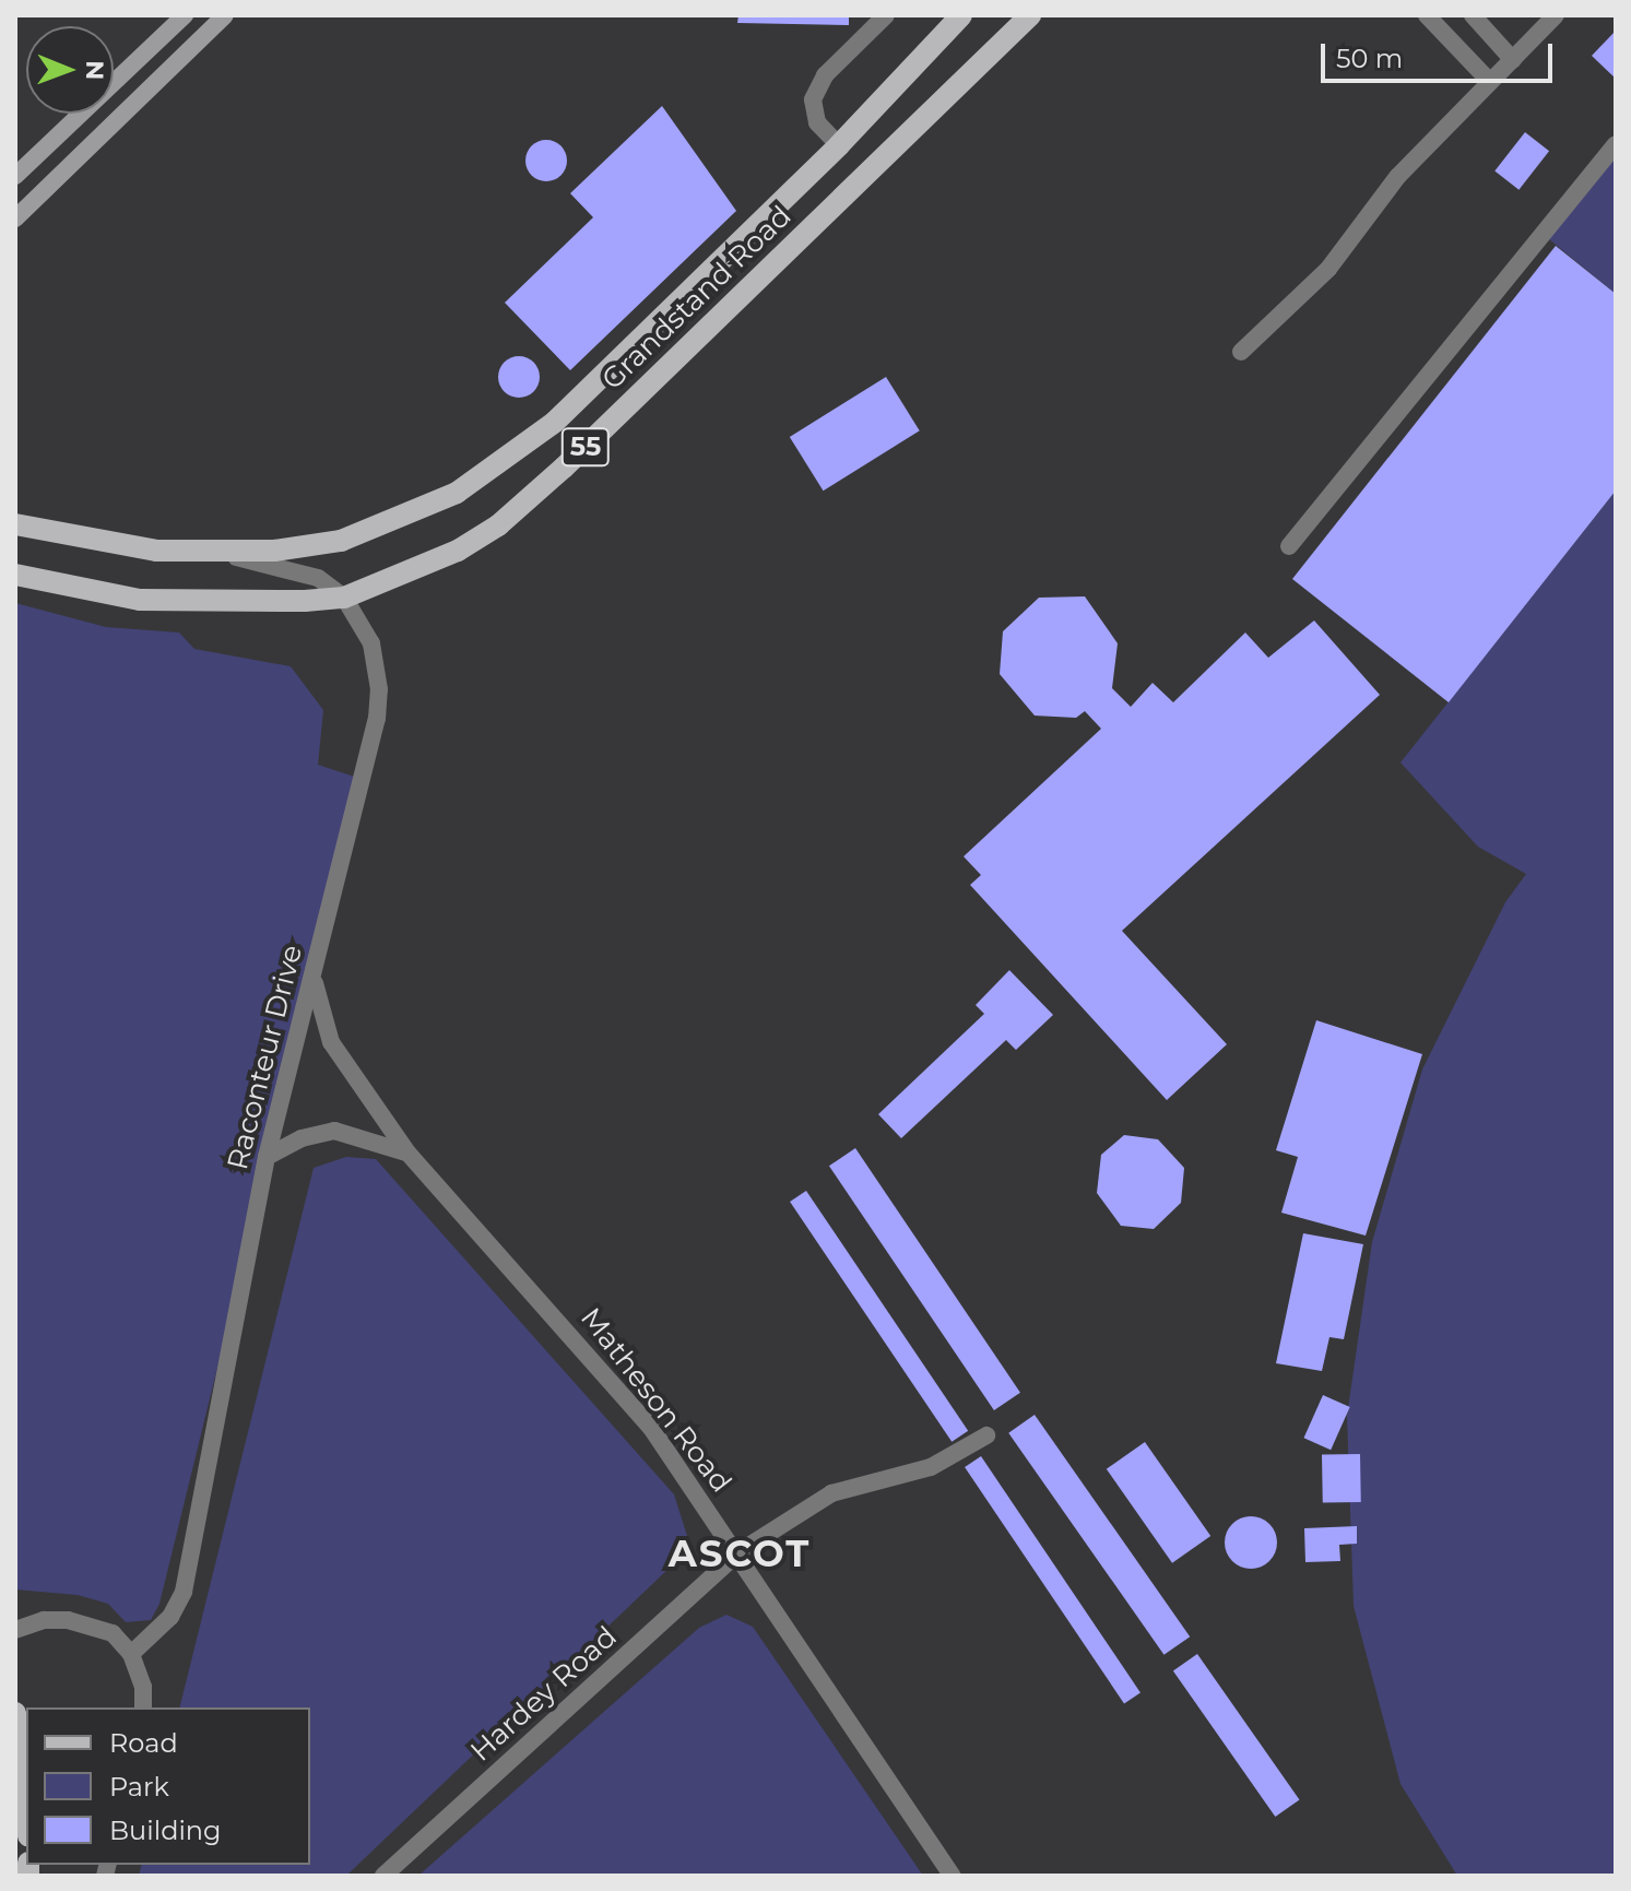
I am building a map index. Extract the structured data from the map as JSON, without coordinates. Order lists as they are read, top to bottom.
{
  "streets": {
    "main road": ["Grandstand Road", "55"],
    "street": ["Raconteur Drive", "Matheson Road", "Hardey Road"]
  },
  "crossings": [
    ["Grandstand Road", "Raconteur Drive"],
    ["Raconteur Drive", "Matheson Road"],
    ["Matheson Road", "Hardey Road"]
  ],
  "districts": ["ASCOT"],
  "legend": ["Road", "Park", "Building"],
  "scale_bar": "50 m",
  "north": "right"
}
